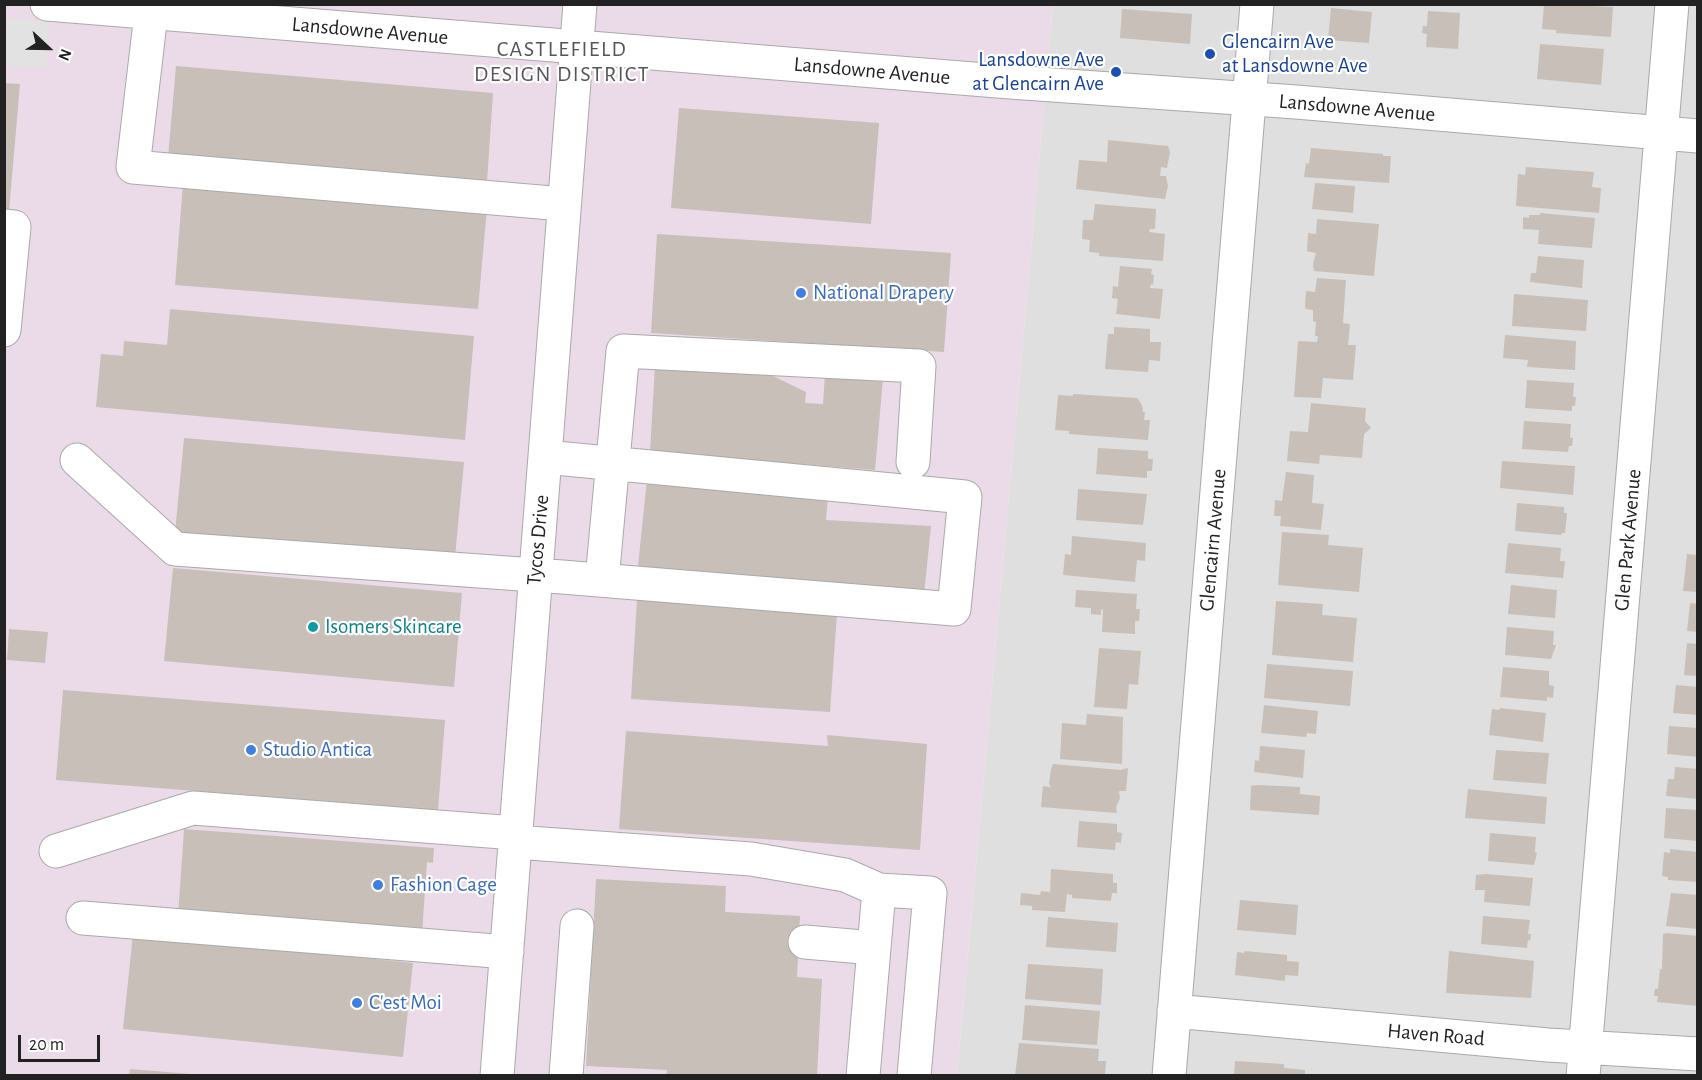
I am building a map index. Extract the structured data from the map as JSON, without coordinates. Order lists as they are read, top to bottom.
{
  "streets": {
    "street": [
      "Lansdowne Avenue",
      "Tycos Drive",
      "Glencairn Avenue",
      "Glen Park Avenue",
      "Haven Road"
    ]
  },
  "crossings": [
    ["Lansdowne Avenue", "Tycos Drive"],
    ["Lansdowne Avenue", "Glencairn Avenue"],
    ["Lansdowne Avenue", "Glen Park Avenue"],
    ["Glencairn Avenue", "Haven Road"],
    ["Glen Park Avenue", "Haven Road"]
  ],
  "districts": ["CASTLEFIELD DESIGN DISTRICT"],
  "places": [
    "Glencairn Ave at Lansdowne Ave",
    "Lansdowne Ave at Glencairn Ave",
    "National Drapery",
    "Isomers Skincare",
    "Studio Antica",
    "Fashion Cage",
    "C'est Moi"
  ],
  "scale_bar": "20 m",
  "north": "right"
}
